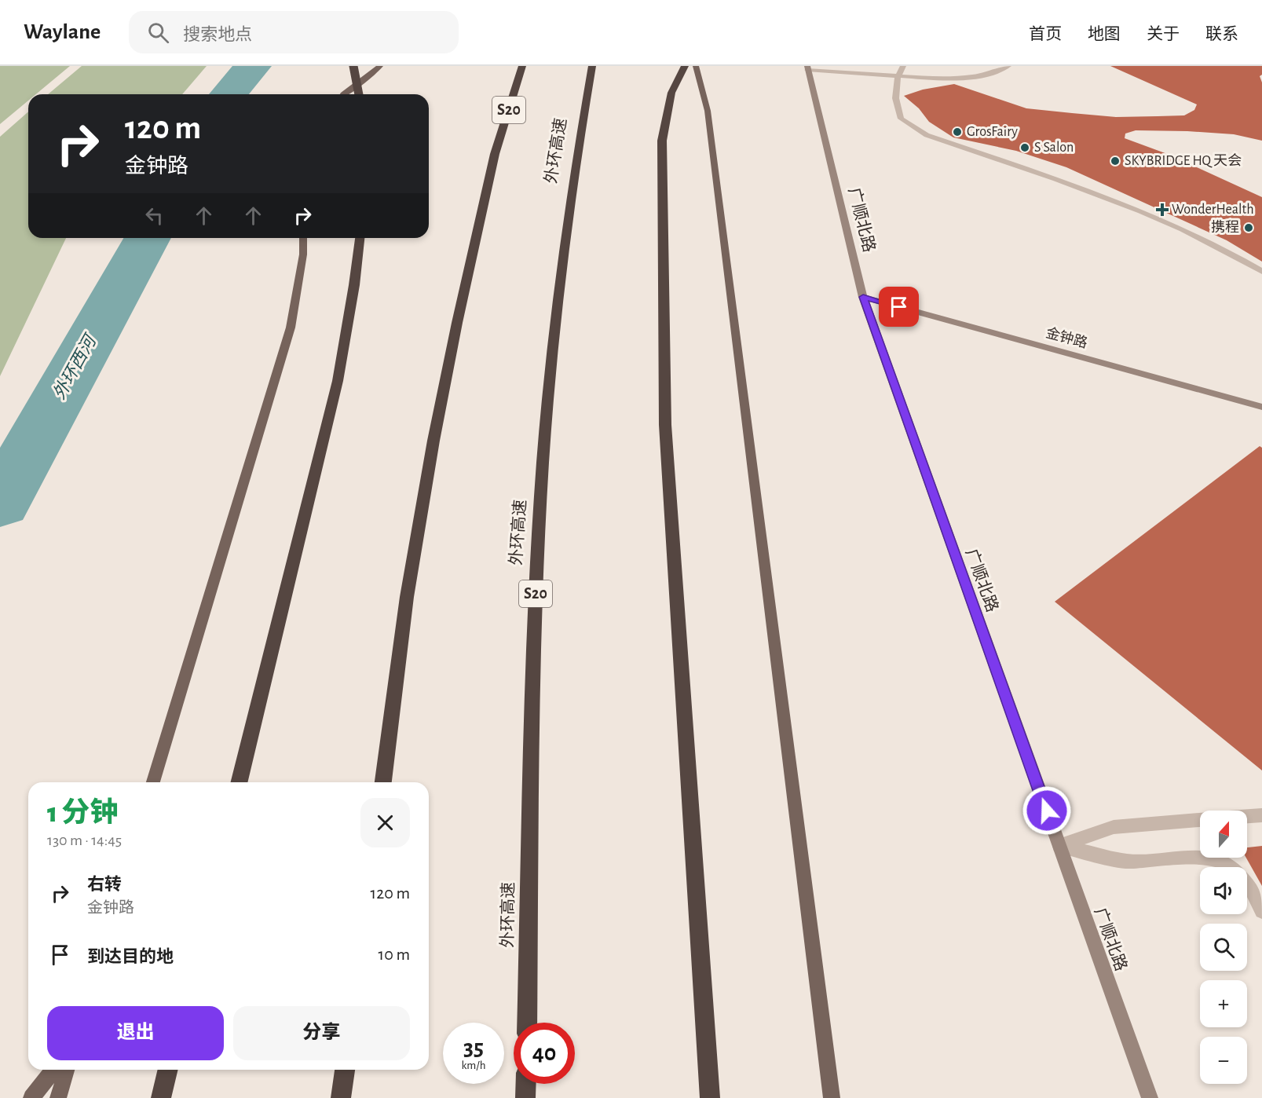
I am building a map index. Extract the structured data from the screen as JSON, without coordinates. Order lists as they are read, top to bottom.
{
  "streets": {
    "highway": ["S20", "外环高速"],
    "street": ["广顺北路", "金钟路"]
  },
  "crossings": [
    ["广顺北路", "金钟路"]
  ],
  "water": ["外环西河"],
  "places": {
    "other": [
      "GrosFairy",
      "S Salon",
      "SKYBRIDGE HQ 天会",
      "携程"
    ],
    "health": ["WonderHealth"]
  },
  "north": "top",
  "page": {
    "header": "Waylane",
    "search": "搜索地点",
    "nav": [
      "首页",
      "地图",
      "关于",
      "联系"
    ],
    "turn": ["120 m", "金钟路"],
    "heading": ["1 分钟", "130 m · 14:45"],
    "map_buttons": ["+", "−"],
    "list": [
      {
        "name": "右转",
        "note": "金钟路",
        "value": "120 m"
      },
      {
        "name": "到达目的地",
        "value": "10 m"
      }
    ],
    "buttons": ["退出", "分享"],
    "speed": "35 km/h",
    "limit": "40"
  }
}
